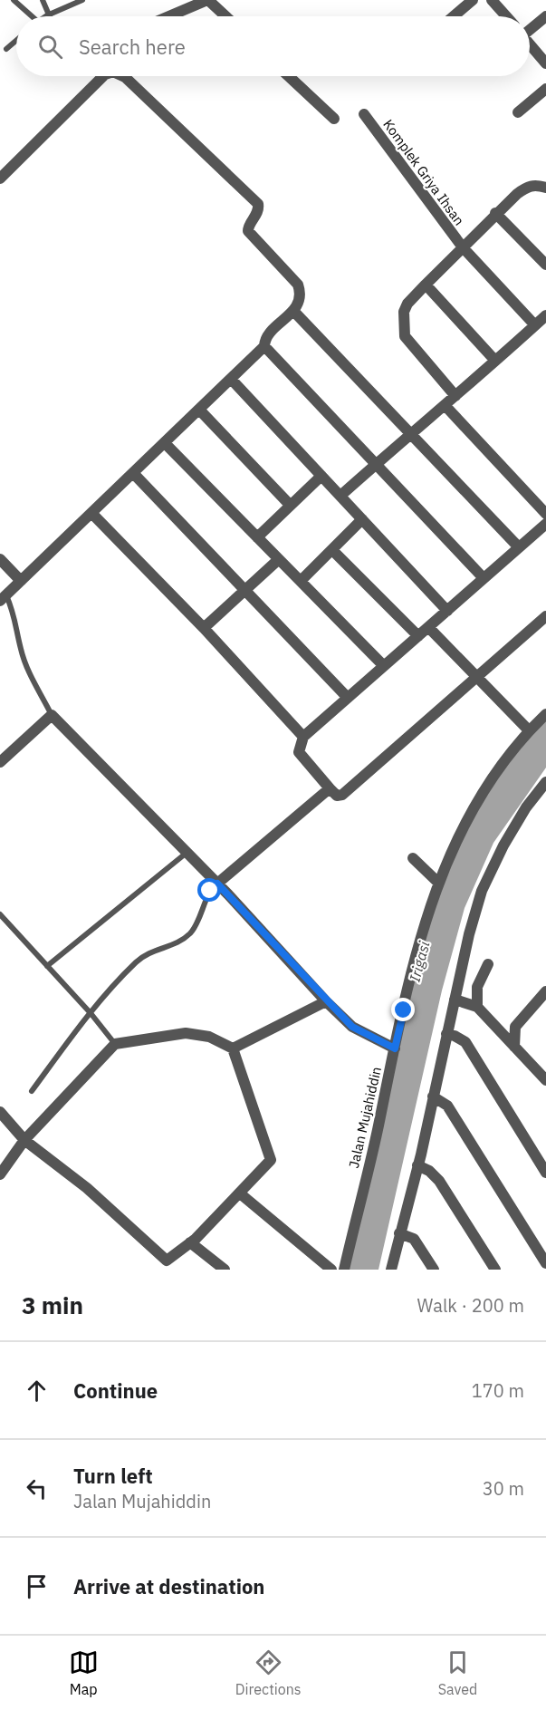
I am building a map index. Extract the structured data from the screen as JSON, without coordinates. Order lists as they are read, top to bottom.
{
  "streets": {
    "street": ["Komplek Griya Ihsan", "Jalan Mujahiddin"]
  },
  "water": ["Irigasi"],
  "page": {
    "search": "Search here",
    "heading": ["3 min", "Walk · 200 m"],
    "list": [
      ["Continue", "170 m"],
      ["Turn left", "Jalan Mujahiddin", "30 m"],
      "Arrive at destination"
    ],
    "nav": ["Map", "Directions", "Saved"]
  }
}
